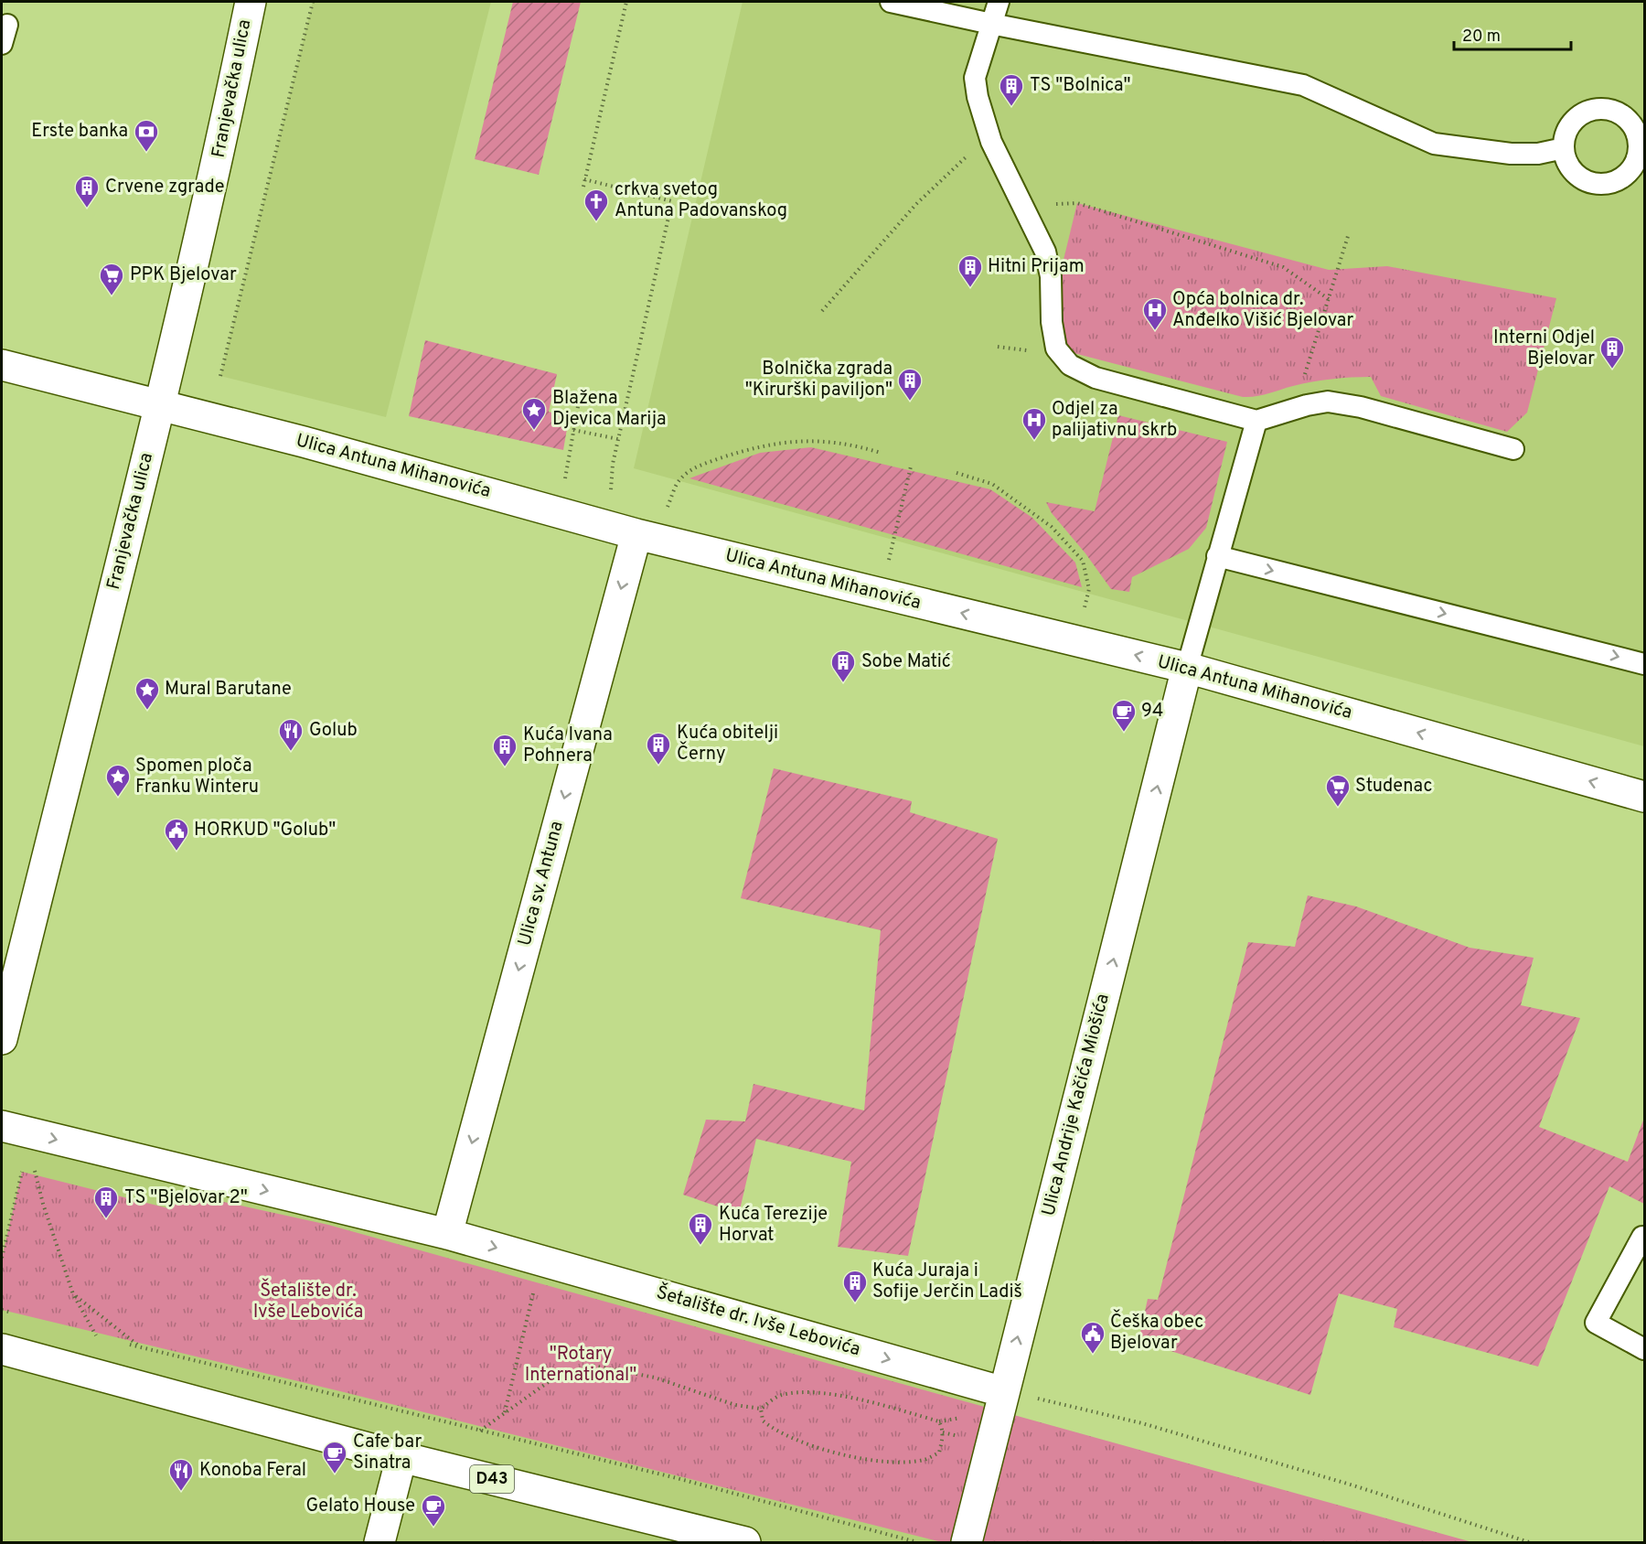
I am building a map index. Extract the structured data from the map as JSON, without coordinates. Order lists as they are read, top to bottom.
{
  "streets": {
    "street": [
      "Franjevačka ulica",
      "Ulica Antuna Mihanovića",
      "Ulica sv. Antuna",
      "Ulica Andrije Kačića Miošića",
      "Šetalište dr. Ivše Lebovića",
      "D43"
    ]
  },
  "crossings": [
    ["Franjevačka ulica", "Ulica Antuna Mihanovića"],
    ["Ulica Antuna Mihanovića", "Ulica sv. Antuna"],
    ["Ulica Antuna Mihanovića", "Ulica Andrije Kačića Miošića"],
    ["Ulica sv. Antuna", "Šetalište dr. Ivše Lebovića"],
    ["Ulica Andrije Kačića Miošića", "Šetalište dr. Ivše Lebovića"]
  ],
  "one_way": ["Ulica Antuna Mihanovića", "Ulica sv. Antuna", "Ulica Andrije Kačića Miošića"],
  "parks": ["Šetalište dr. Ivše Lebovića", "\"Rotary International\""],
  "places": {
    "building": [
      "TS \"Bolnica\"",
      "Crvene zgrade",
      "Hitni Prijam",
      "Interni Odjel Bjelovar",
      "Bolnička zgrada \"Kirurški paviljon\"",
      "Sobe Matić",
      "Kuća obitelji Černy",
      "Kuća Ivana Pohnera",
      "TS \"Bjelovar 2\"",
      "Kuća Terezije Horvat",
      "Kuća Juraja i Sofije Jerčin Ladiš"
    ],
    "bank": ["Erste banka"],
    "church": ["crkva svetog Antuna Padovanskog"],
    "supermarket": ["PPK Bjelovar", "Studenac"],
    "hospital": ["Opća bolnica dr. Anđelko Višić Bjelovar", "Odjel za palijativnu skrb"],
    "place": ["Blažena Djevica Marija", "Mural Barutane", "Spomen ploča Franku Winteru"],
    "cafe": ["94", "Cafe bar Sinatra", "Gelato House"],
    "restaurant": ["Golub", "Konoba Feral"],
    "public building": ["HORKUD \"Golub\"", "Češka obec Bjelovar"]
  },
  "scale_bar": "20 m"
}
